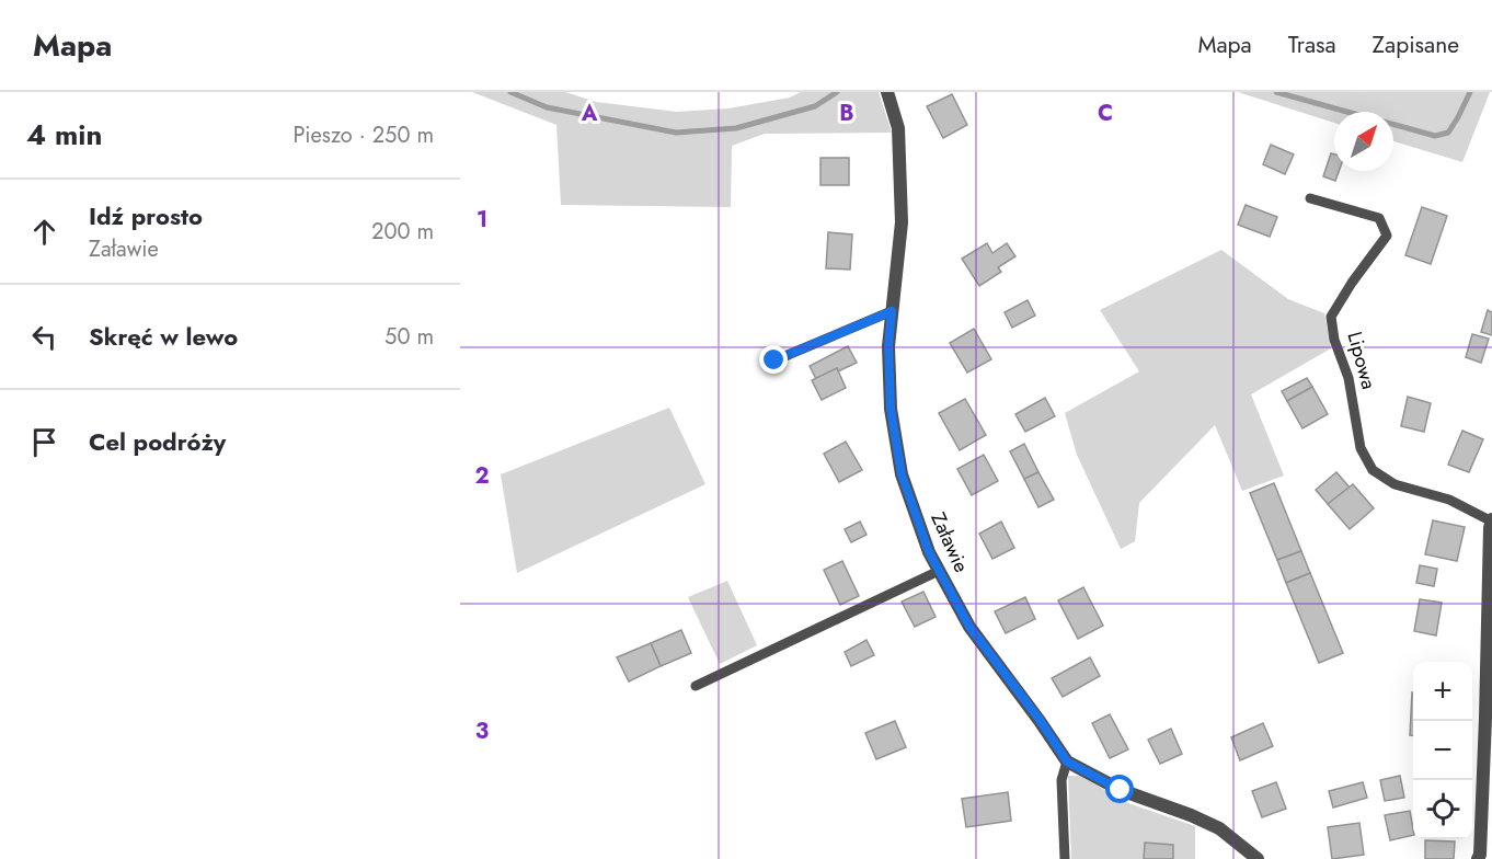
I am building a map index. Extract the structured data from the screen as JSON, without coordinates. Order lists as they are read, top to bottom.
{
  "streets": {
    "street": ["Lipowa", "Załawie"]
  },
  "north": "top right",
  "page": {
    "header": "Mapa",
    "nav": ["Mapa", "Trasa", "Zapisane"],
    "heading": ["4 min", "Pieszo · 250 m"],
    "list": [
      ["Idź prosto", "Załawie", "200 m"],
      ["Skręć w lewo", "50 m"],
      "Cel podróży"
    ],
    "map_buttons": ["+", "−"]
  },
  "grid": {
    "columns": ["A", "B", "C"],
    "rows": ["1", "2", "3"]
  }
}
